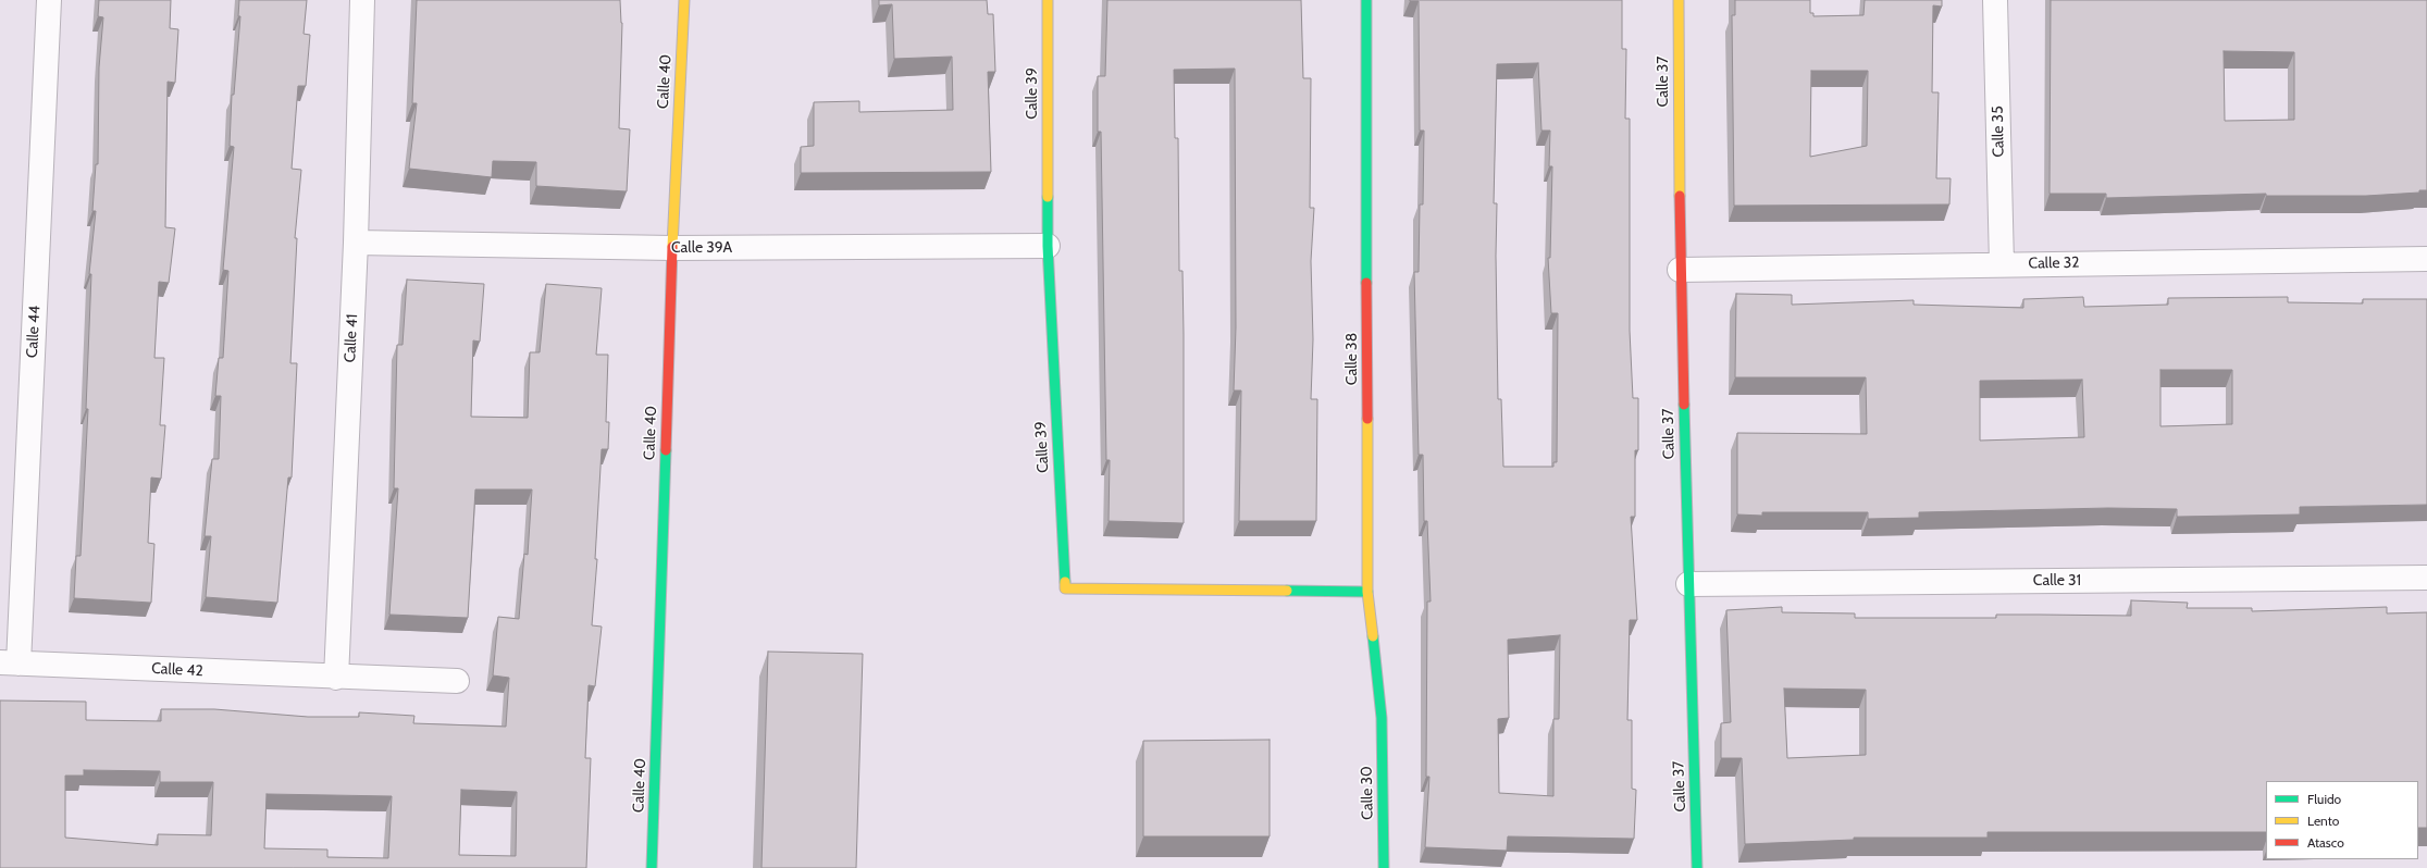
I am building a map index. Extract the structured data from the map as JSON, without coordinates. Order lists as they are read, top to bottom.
{
  "streets": {
    "street": [
      "Calle 40",
      "Calle 37",
      "Calle 39",
      "Calle 35",
      "Calle 39A",
      "Calle 32",
      "Calle 44",
      "Calle 41",
      "Calle 38",
      "Calle 31",
      "Calle 42",
      "Calle 30"
    ]
  },
  "crossings": [
    ["Calle 40", "Calle 39A"],
    ["Calle 37", "Calle 32"],
    ["Calle 37", "Calle 31"],
    ["Calle 39", "Calle 39A"],
    ["Calle 39", "Calle 38"],
    ["Calle 35", "Calle 32"],
    ["Calle 39A", "Calle 41"],
    ["Calle 44", "Calle 42"],
    ["Calle 41", "Calle 42"],
    ["Calle 38", "Calle 30"]
  ],
  "legend": ["Fluido", "Lento", "Atasco"]
}
